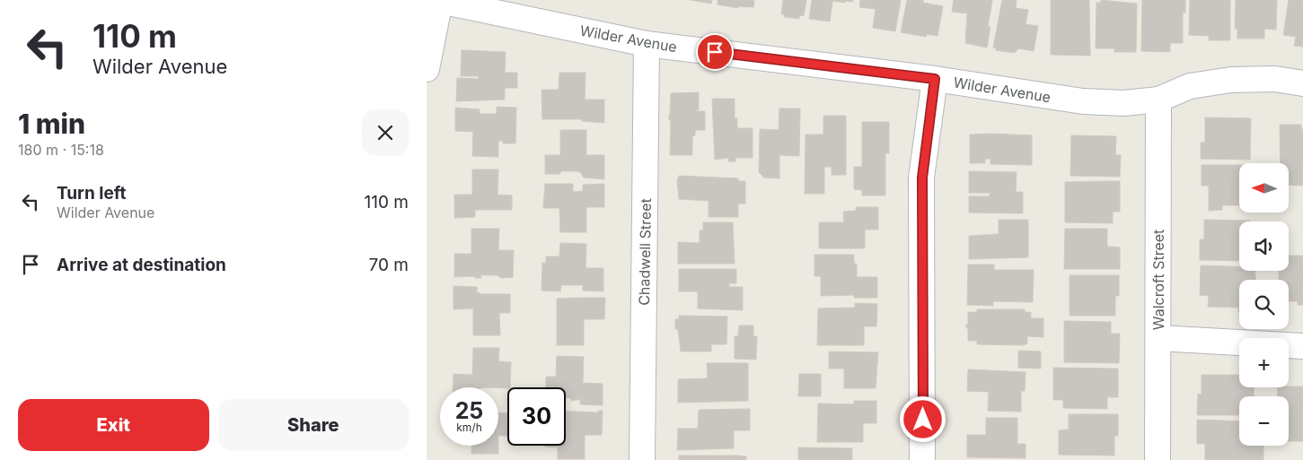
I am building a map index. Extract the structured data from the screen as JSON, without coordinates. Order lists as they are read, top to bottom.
{
  "streets": {
    "street": ["Wilder Avenue", "Chadwell Street", "Walcroft Street"]
  },
  "crossings": [
    ["Wilder Avenue", "Chadwell Street"],
    ["Wilder Avenue", "Walcroft Street"]
  ],
  "north": "left",
  "page": {
    "turn": ["110 m", "Wilder Avenue"],
    "heading": ["1 min", "180 m · 15:18"],
    "map_buttons": ["+", "−"],
    "list": [
      {
        "name": "Turn left",
        "note": "Wilder Avenue",
        "value": "110 m"
      },
      {
        "name": "Arrive at destination",
        "value": "70 m"
      }
    ],
    "speed": "25 km/h",
    "limit": "30",
    "buttons": ["Exit", "Share"]
  }
}
